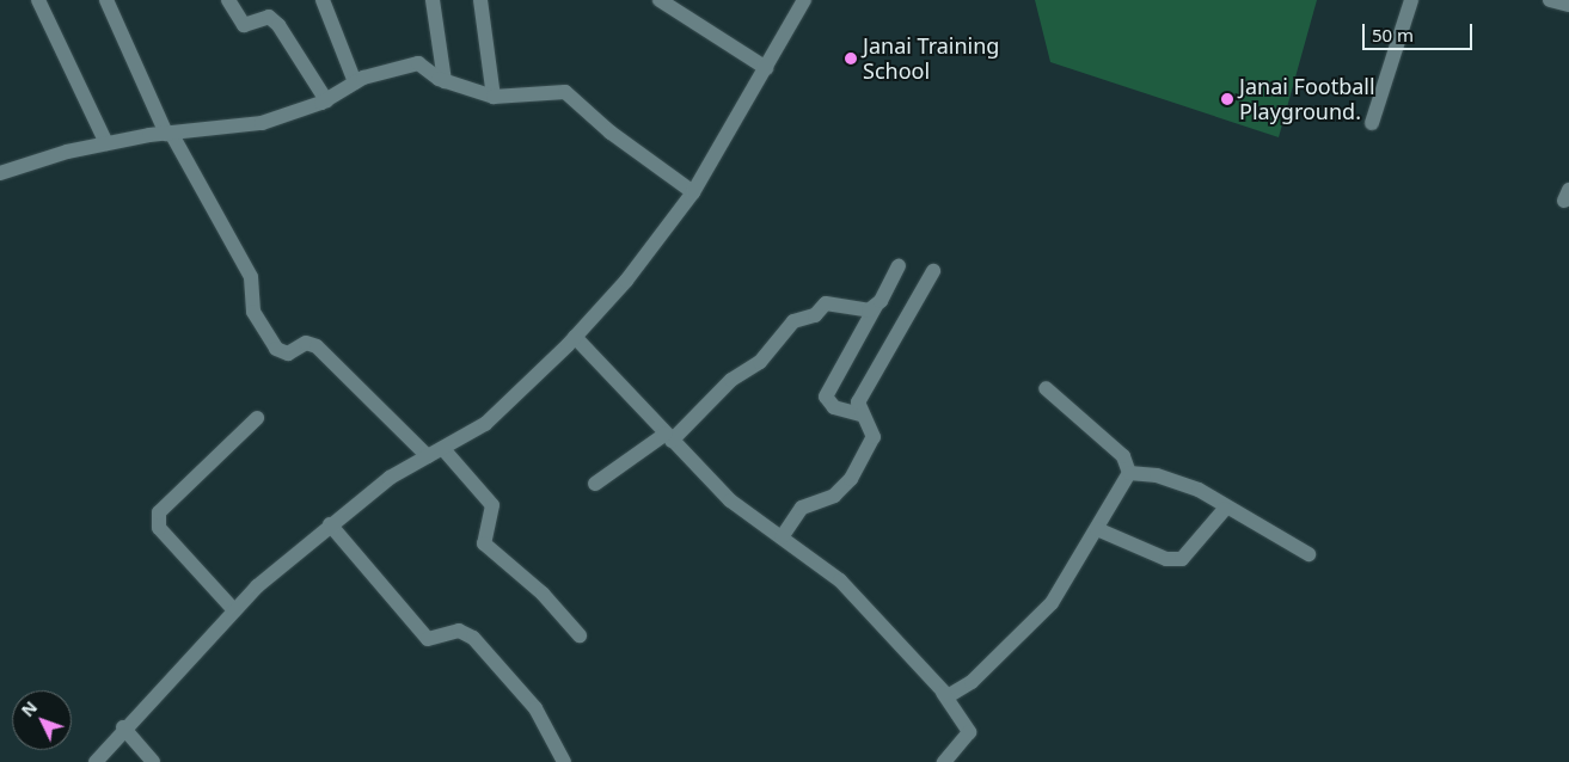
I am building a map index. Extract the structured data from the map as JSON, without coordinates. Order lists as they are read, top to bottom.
{
  "places": ["Janai Training School", "Janai Football Playground."],
  "scale_bar": "50 m",
  "north": "top left"
}
